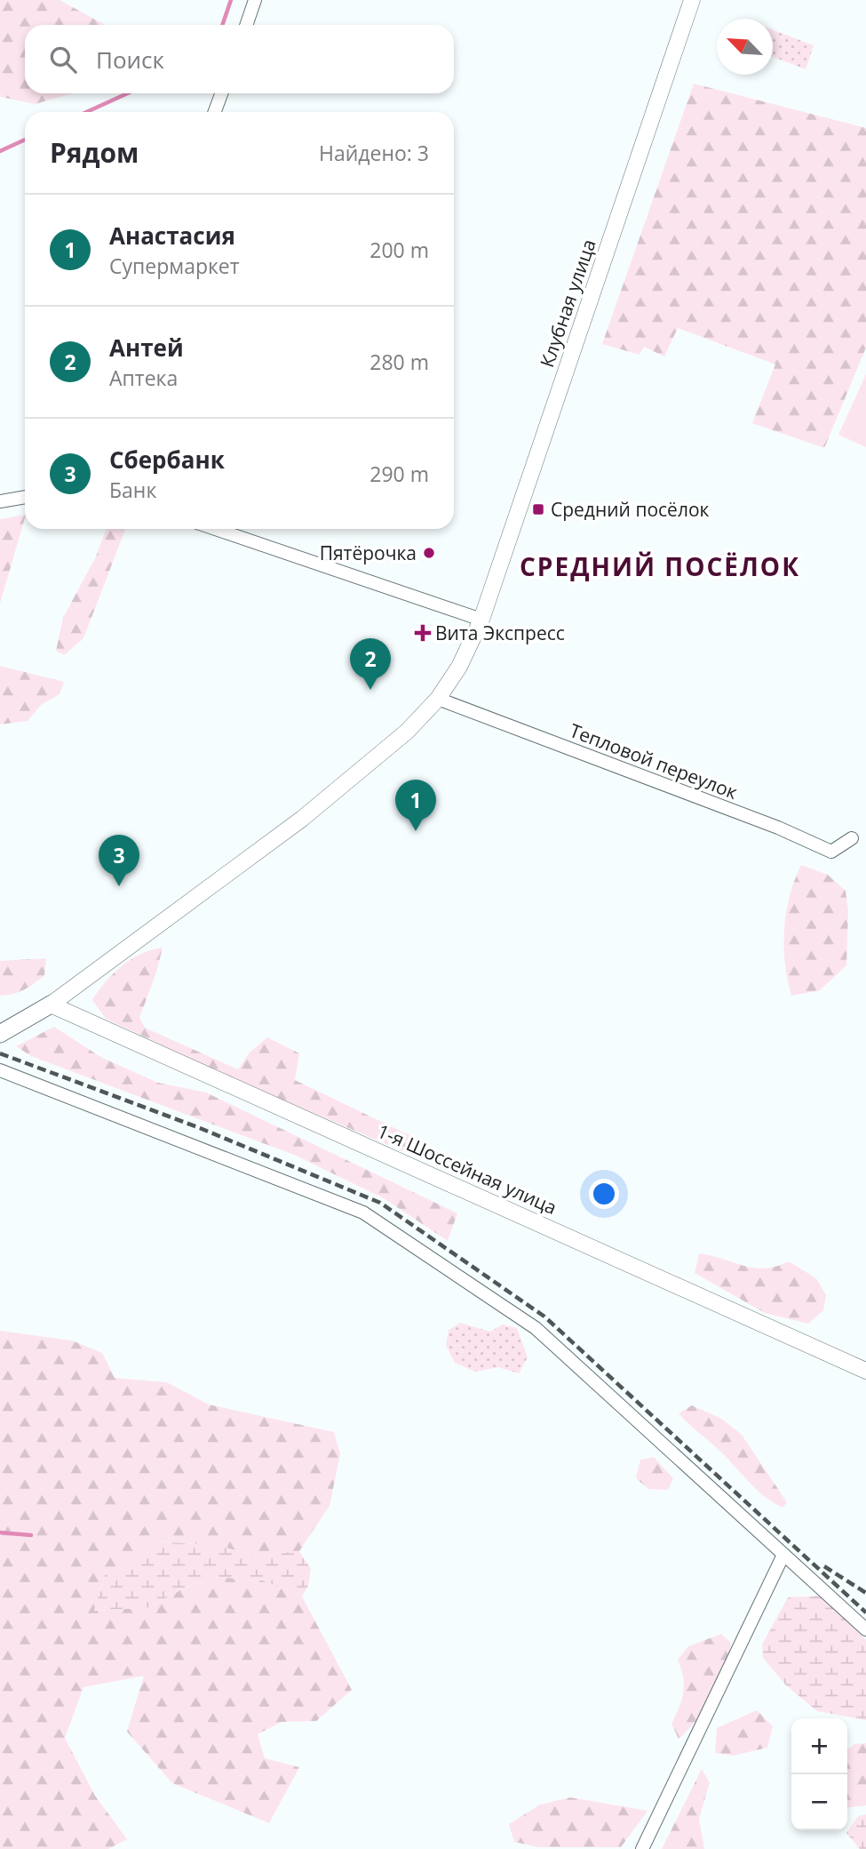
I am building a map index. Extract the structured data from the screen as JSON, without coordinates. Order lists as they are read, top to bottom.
{
  "streets": {
    "street": ["Клубная улица", "Тепловой переулок", "1-я Шоссейная улица"]
  },
  "crossings": [
    ["Клубная улица", "Тепловой переулок"],
    ["Клубная улица", "1-я Шоссейная улица"]
  ],
  "districts": ["СРЕДНИЙ ПОСЁЛОК"],
  "places": {
    "transit": ["Средний посёлок"],
    "other": ["Пятёрочка"],
    "health": ["Вита Экспресс"]
  },
  "north": "top left",
  "page": {
    "search": "Поиск",
    "heading": ["Рядом", "Найдено: 3"],
    "list": [
      {
        "mark": "1",
        "name": "Анастасия",
        "note": "Супермаркет",
        "value": "200 m"
      },
      {
        "mark": "2",
        "name": "Антей",
        "note": "Аптека",
        "value": "280 m"
      },
      {
        "mark": "3",
        "name": "Сбербанк",
        "note": "Банк",
        "value": "290 m"
      }
    ],
    "pins": ["2", "1", "3"],
    "map_buttons": ["+", "−"]
  }
}
